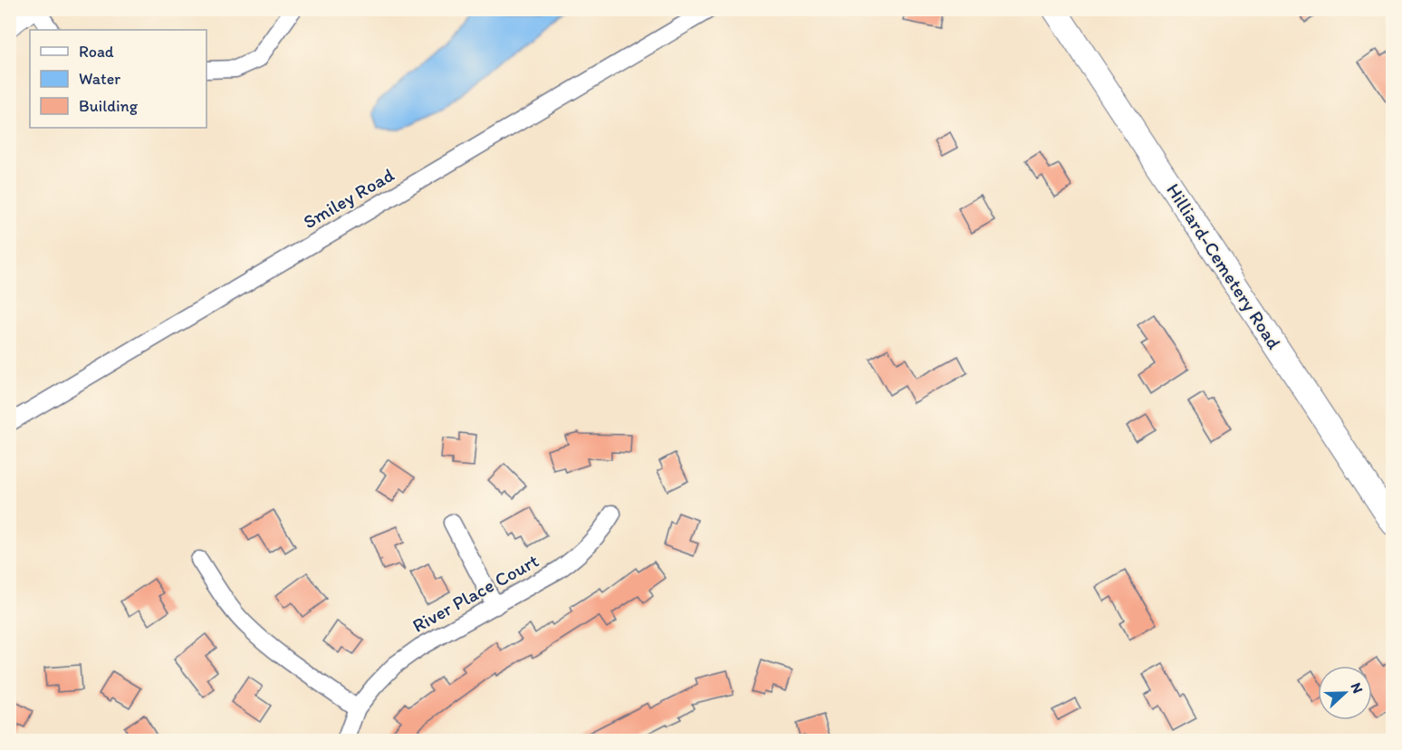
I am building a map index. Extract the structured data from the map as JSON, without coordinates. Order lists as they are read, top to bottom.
{
  "streets": {
    "main road": ["Hilliard-Cemetery Road"],
    "street": ["Smiley Road", "River Place Court"]
  },
  "legend": ["Road", "Water", "Building"],
  "north": "right"
}
